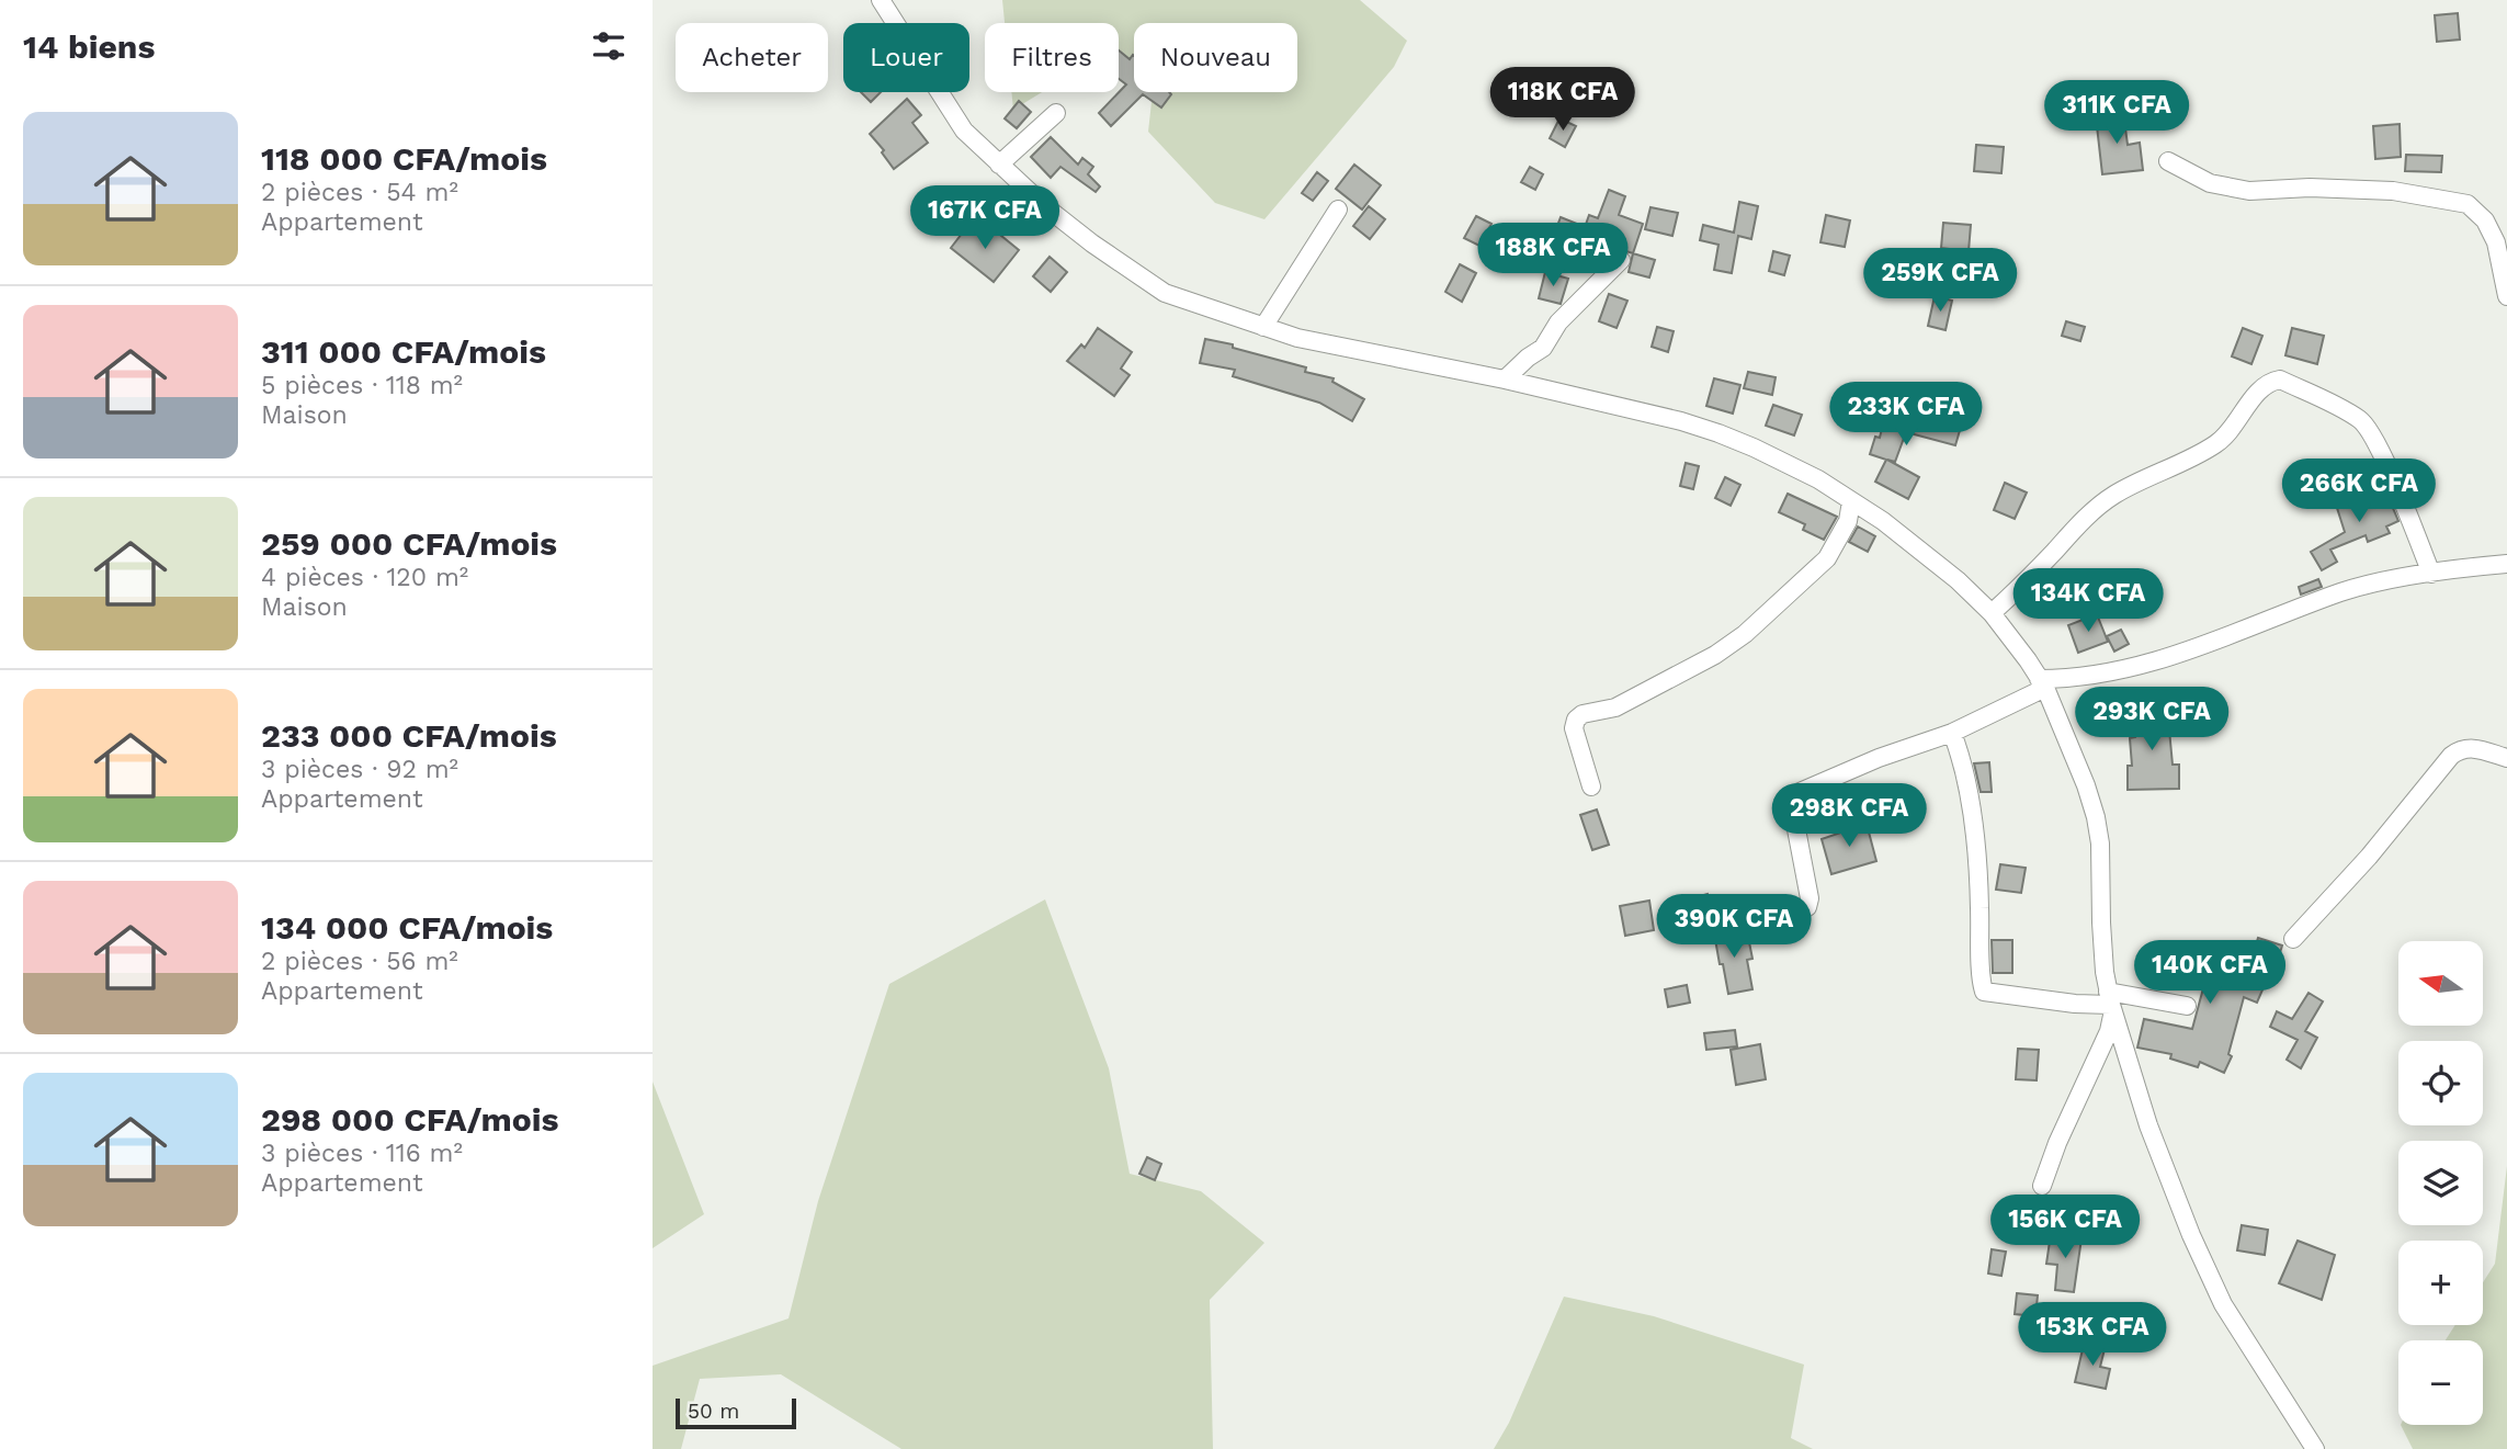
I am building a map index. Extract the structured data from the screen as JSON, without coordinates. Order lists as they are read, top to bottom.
{
  "scale_bar": "50 m",
  "north": "left",
  "page": {
    "heading": "14 biens",
    "chip": [
      "Acheter",
      "Louer",
      "Filtres",
      "Nouveau"
    ],
    "price": [
      "118K CFA",
      "311K CFA",
      "167K CFA",
      "188K CFA",
      "259K CFA",
      "233K CFA",
      "266K CFA",
      "134K CFA",
      "293K CFA",
      "298K CFA",
      "390K CFA",
      "140K CFA",
      "156K CFA",
      "153K CFA"
    ],
    "list": [
      {
        "name": "118 000 CFA/mois",
        "note": "2 pièces · 54 m² · Appartement"
      },
      {
        "name": "311 000 CFA/mois",
        "note": "5 pièces · 118 m² · Maison"
      },
      {
        "name": "259 000 CFA/mois",
        "note": "4 pièces · 120 m² · Maison"
      },
      {
        "name": "233 000 CFA/mois",
        "note": "3 pièces · 92 m² · Appartement"
      },
      {
        "name": "134 000 CFA/mois",
        "note": "2 pièces · 56 m² · Appartement"
      },
      {
        "name": "298 000 CFA/mois",
        "note": "3 pièces · 116 m² · Appartement"
      }
    ],
    "map_buttons": ["+", "−"],
    "scale": "50 m"
  }
}
